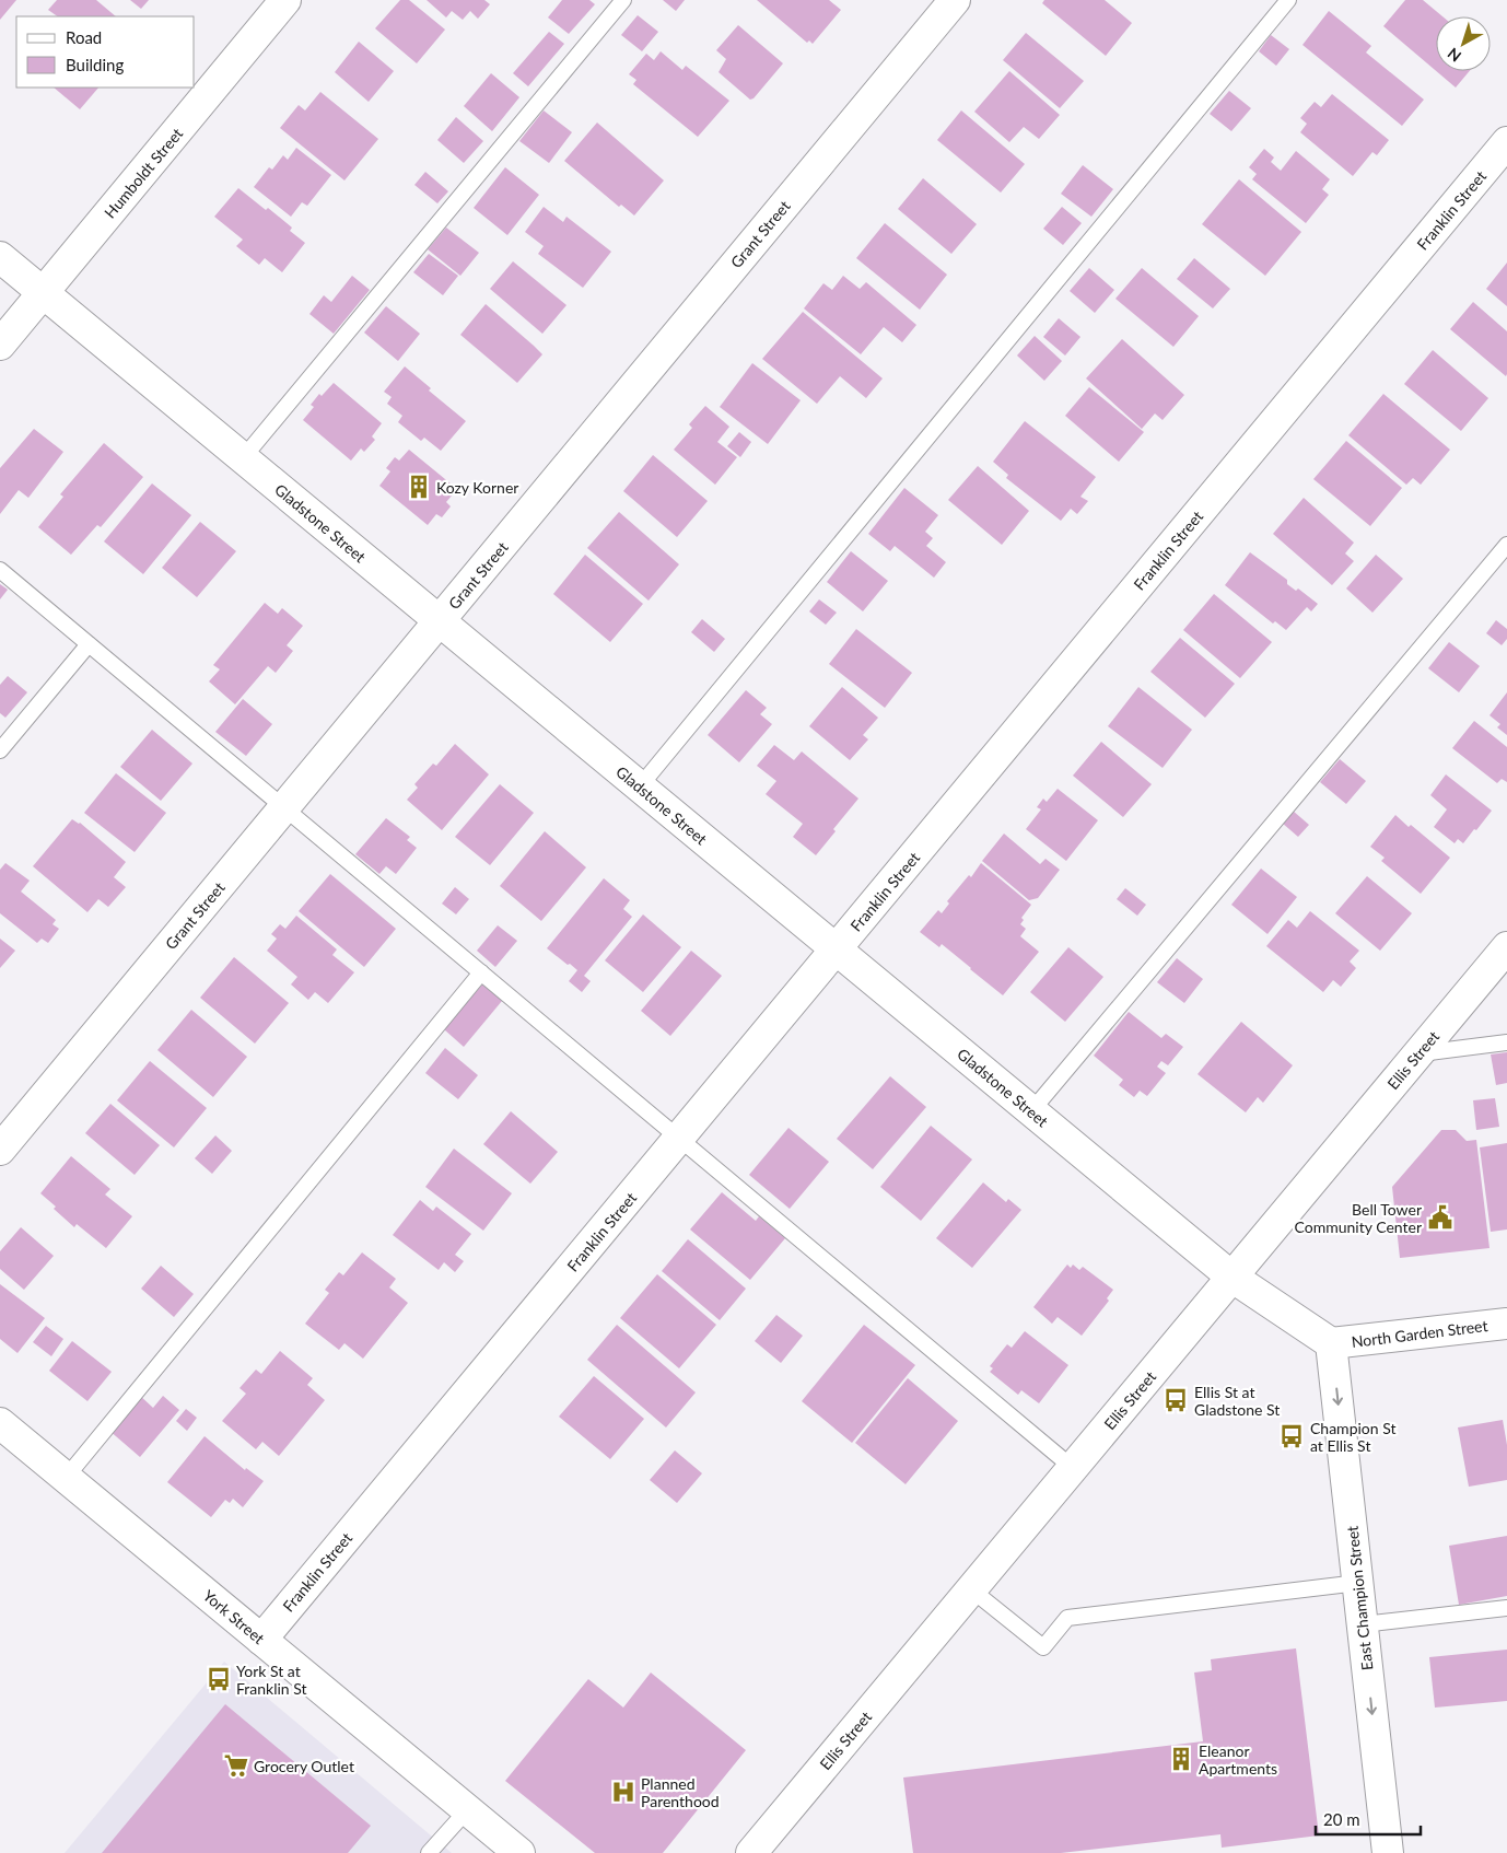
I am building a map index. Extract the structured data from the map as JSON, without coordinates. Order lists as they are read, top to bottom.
{
  "streets": {
    "street": [
      "Humboldt Street",
      "Franklin Street",
      "Grant Street",
      "Gladstone Street",
      "Ellis Street",
      "North Garden Street",
      "East Champion Street",
      "York Street"
    ]
  },
  "crossings": [
    ["Humboldt Street", "Gladstone Street"],
    ["Franklin Street", "Gladstone Street"],
    ["Franklin Street", "York Street"],
    ["Grant Street", "Gladstone Street"],
    ["Gladstone Street", "Ellis Street"],
    ["Gladstone Street", "North Garden Street"],
    ["Gladstone Street", "East Champion Street"],
    ["North Garden Street", "East Champion Street"]
  ],
  "one_way": ["East Champion Street"],
  "places": {
    "building": ["Kozy Korner", "Eleanor Apartments"],
    "public building": ["Bell Tower Community Center"],
    "bus stop": ["Ellis St at Gladstone St", "Champion St at Ellis St", "York St at Franklin St"],
    "supermarket": ["Grocery Outlet"],
    "hospital": ["Planned Parenthood"]
  },
  "legend": ["Road", "Building"],
  "scale_bar": "20 m",
  "north": "bottom left"
}
